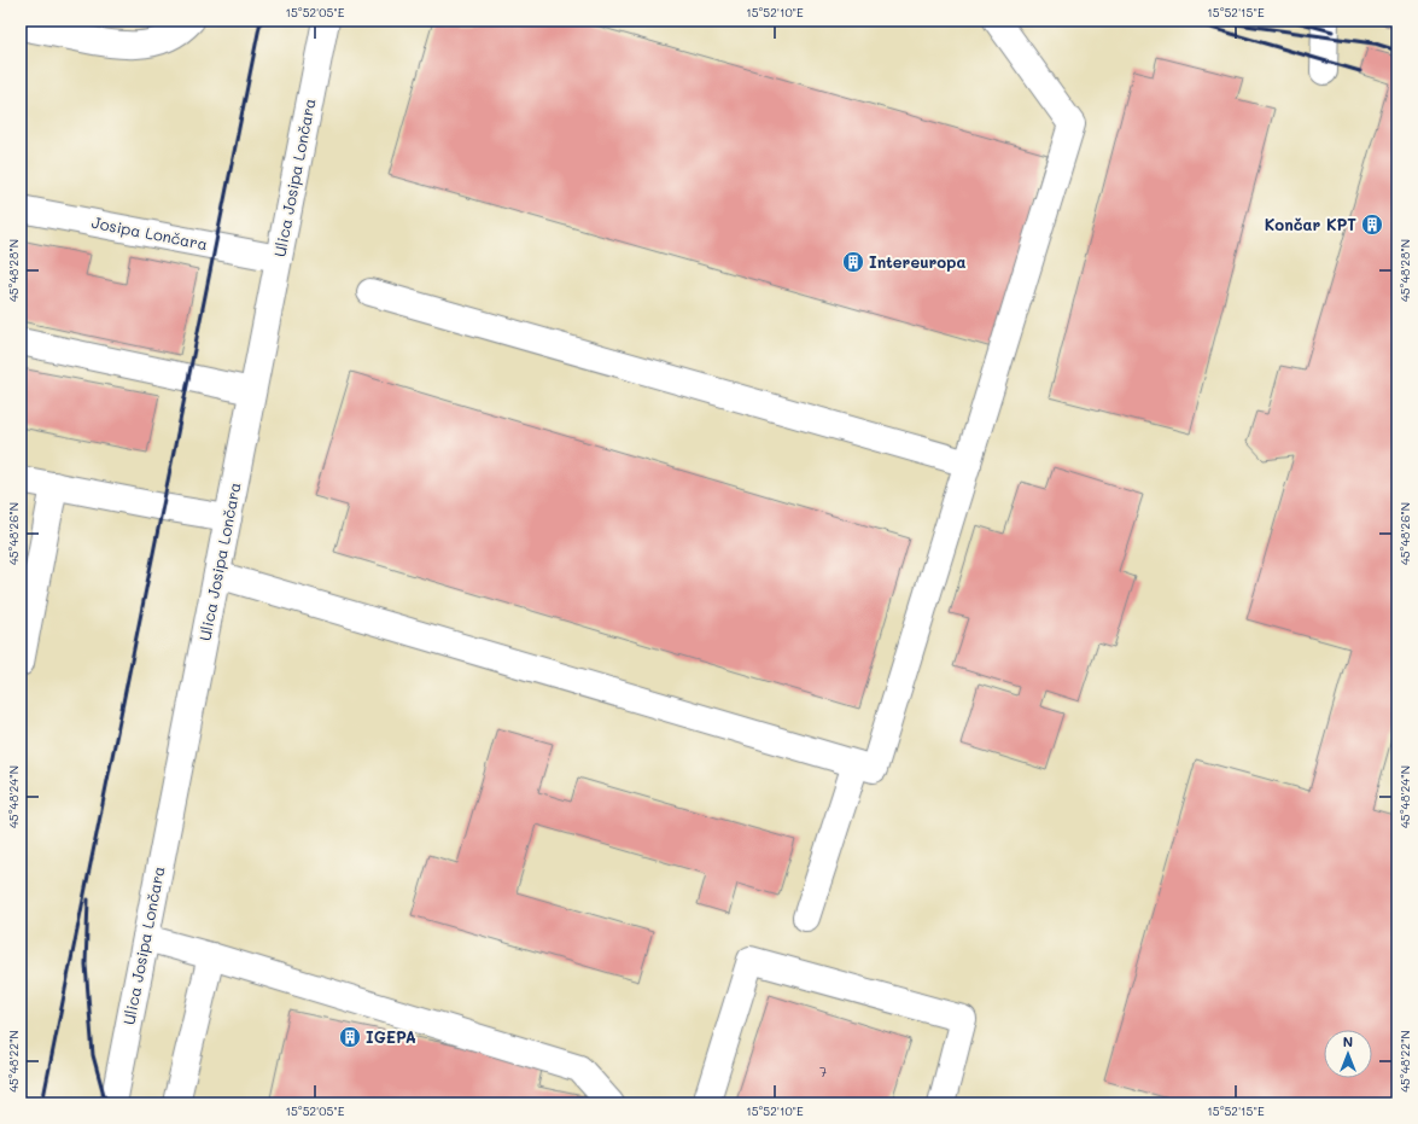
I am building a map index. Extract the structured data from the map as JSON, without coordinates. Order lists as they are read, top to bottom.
{
  "streets": {
    "street": ["Ulica Josipa Lončara", "Josipa Lončara"]
  },
  "crossings": [
    ["Ulica Josipa Lončara", "Josipa Lončara"]
  ],
  "places": {
    "building": ["Končar KPT", "Intereuropa", "IGEPA"]
  },
  "house_numbers": ["7"],
  "north": "top",
  "coordinates": [
    "15°52'05\"E",
    "15°52'10\"E",
    "15°52'15\"E",
    "45°48'28\"N",
    "45°48'26\"N",
    "45°48'24\"N",
    "45°48'22\"N"
  ]
}
